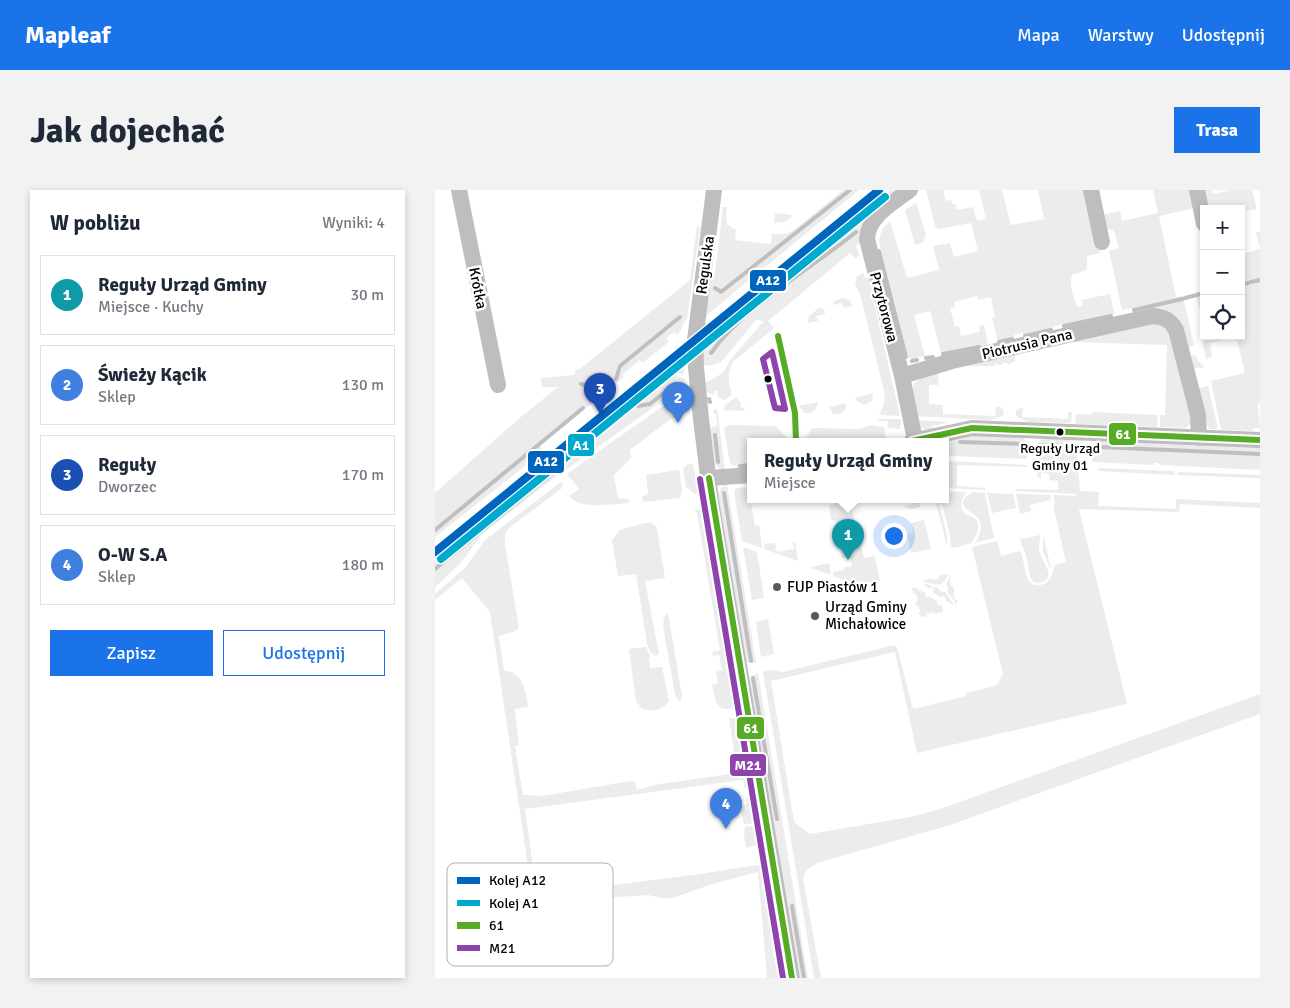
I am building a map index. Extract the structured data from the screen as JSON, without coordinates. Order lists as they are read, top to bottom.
{
  "streets": {
    "street": [
      "Regulska",
      "Krótka",
      "Przytorowa",
      "Piotrusia Pana"
    ]
  },
  "crossings": [
    ["Przytorowa", "Piotrusia Pana"]
  ],
  "places": ["Reguły Urząd Gminy 01", "FUP Piastów 1", "Urząd Gminy Michałowice"],
  "lines": [
    "rail line A12",
    "rail line A1",
    "transit line 61",
    "transit line M21"
  ],
  "legend": [
    "Kolej A12",
    "Kolej A1",
    "61",
    "M21"
  ],
  "page": {
    "header": "Mapleaf",
    "nav": ["Mapa", "Warstwy", "Udostępnij"],
    "buttons": [
      "Trasa",
      ["Zapisz", "Udostępnij"]
    ],
    "title": "Jak dojechać",
    "heading": ["W pobliżu", "Wyniki: 4"],
    "map_buttons": ["+", "−"],
    "list": [
      {
        "mark": "1",
        "name": "Reguły Urząd Gminy",
        "note": "Miejsce · Kuchy",
        "value": "30 m"
      },
      {
        "mark": "2",
        "name": "Świeży Kącik",
        "note": "Sklep",
        "value": "130 m"
      },
      {
        "mark": "3",
        "name": "Reguły",
        "note": "Dworzec",
        "value": "170 m"
      },
      {
        "mark": "4",
        "name": "O-W S.A",
        "note": "Sklep",
        "value": "180 m"
      }
    ],
    "pins": [
      "3",
      "2",
      "1",
      "4"
    ],
    "popup": ["Reguły Urząd Gminy", "Miejsce"]
  }
}
